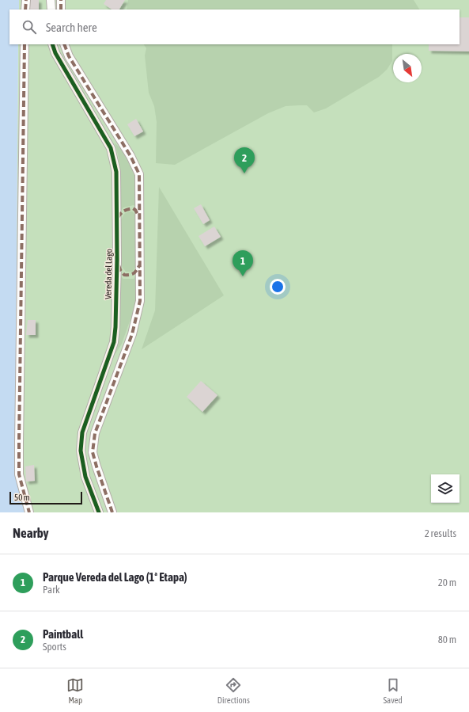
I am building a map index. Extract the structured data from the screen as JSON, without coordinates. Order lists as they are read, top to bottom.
{
  "streets": {
    "street": ["Vereda del Lago"]
  },
  "scale_bar": "50 m",
  "north": "bottom right",
  "page": {
    "search": "Search here",
    "pins": ["2", "1"],
    "scale": "50 m",
    "heading": ["Nearby", "2 results"],
    "list": [
      {
        "mark": "1",
        "name": "Parque Vereda del Lago (1ª Etapa)",
        "note": "Park",
        "value": "20 m"
      },
      {
        "mark": "2",
        "name": "Paintball",
        "note": "Sports",
        "value": "80 m"
      }
    ],
    "nav": ["Map", "Directions", "Saved"]
  }
}
